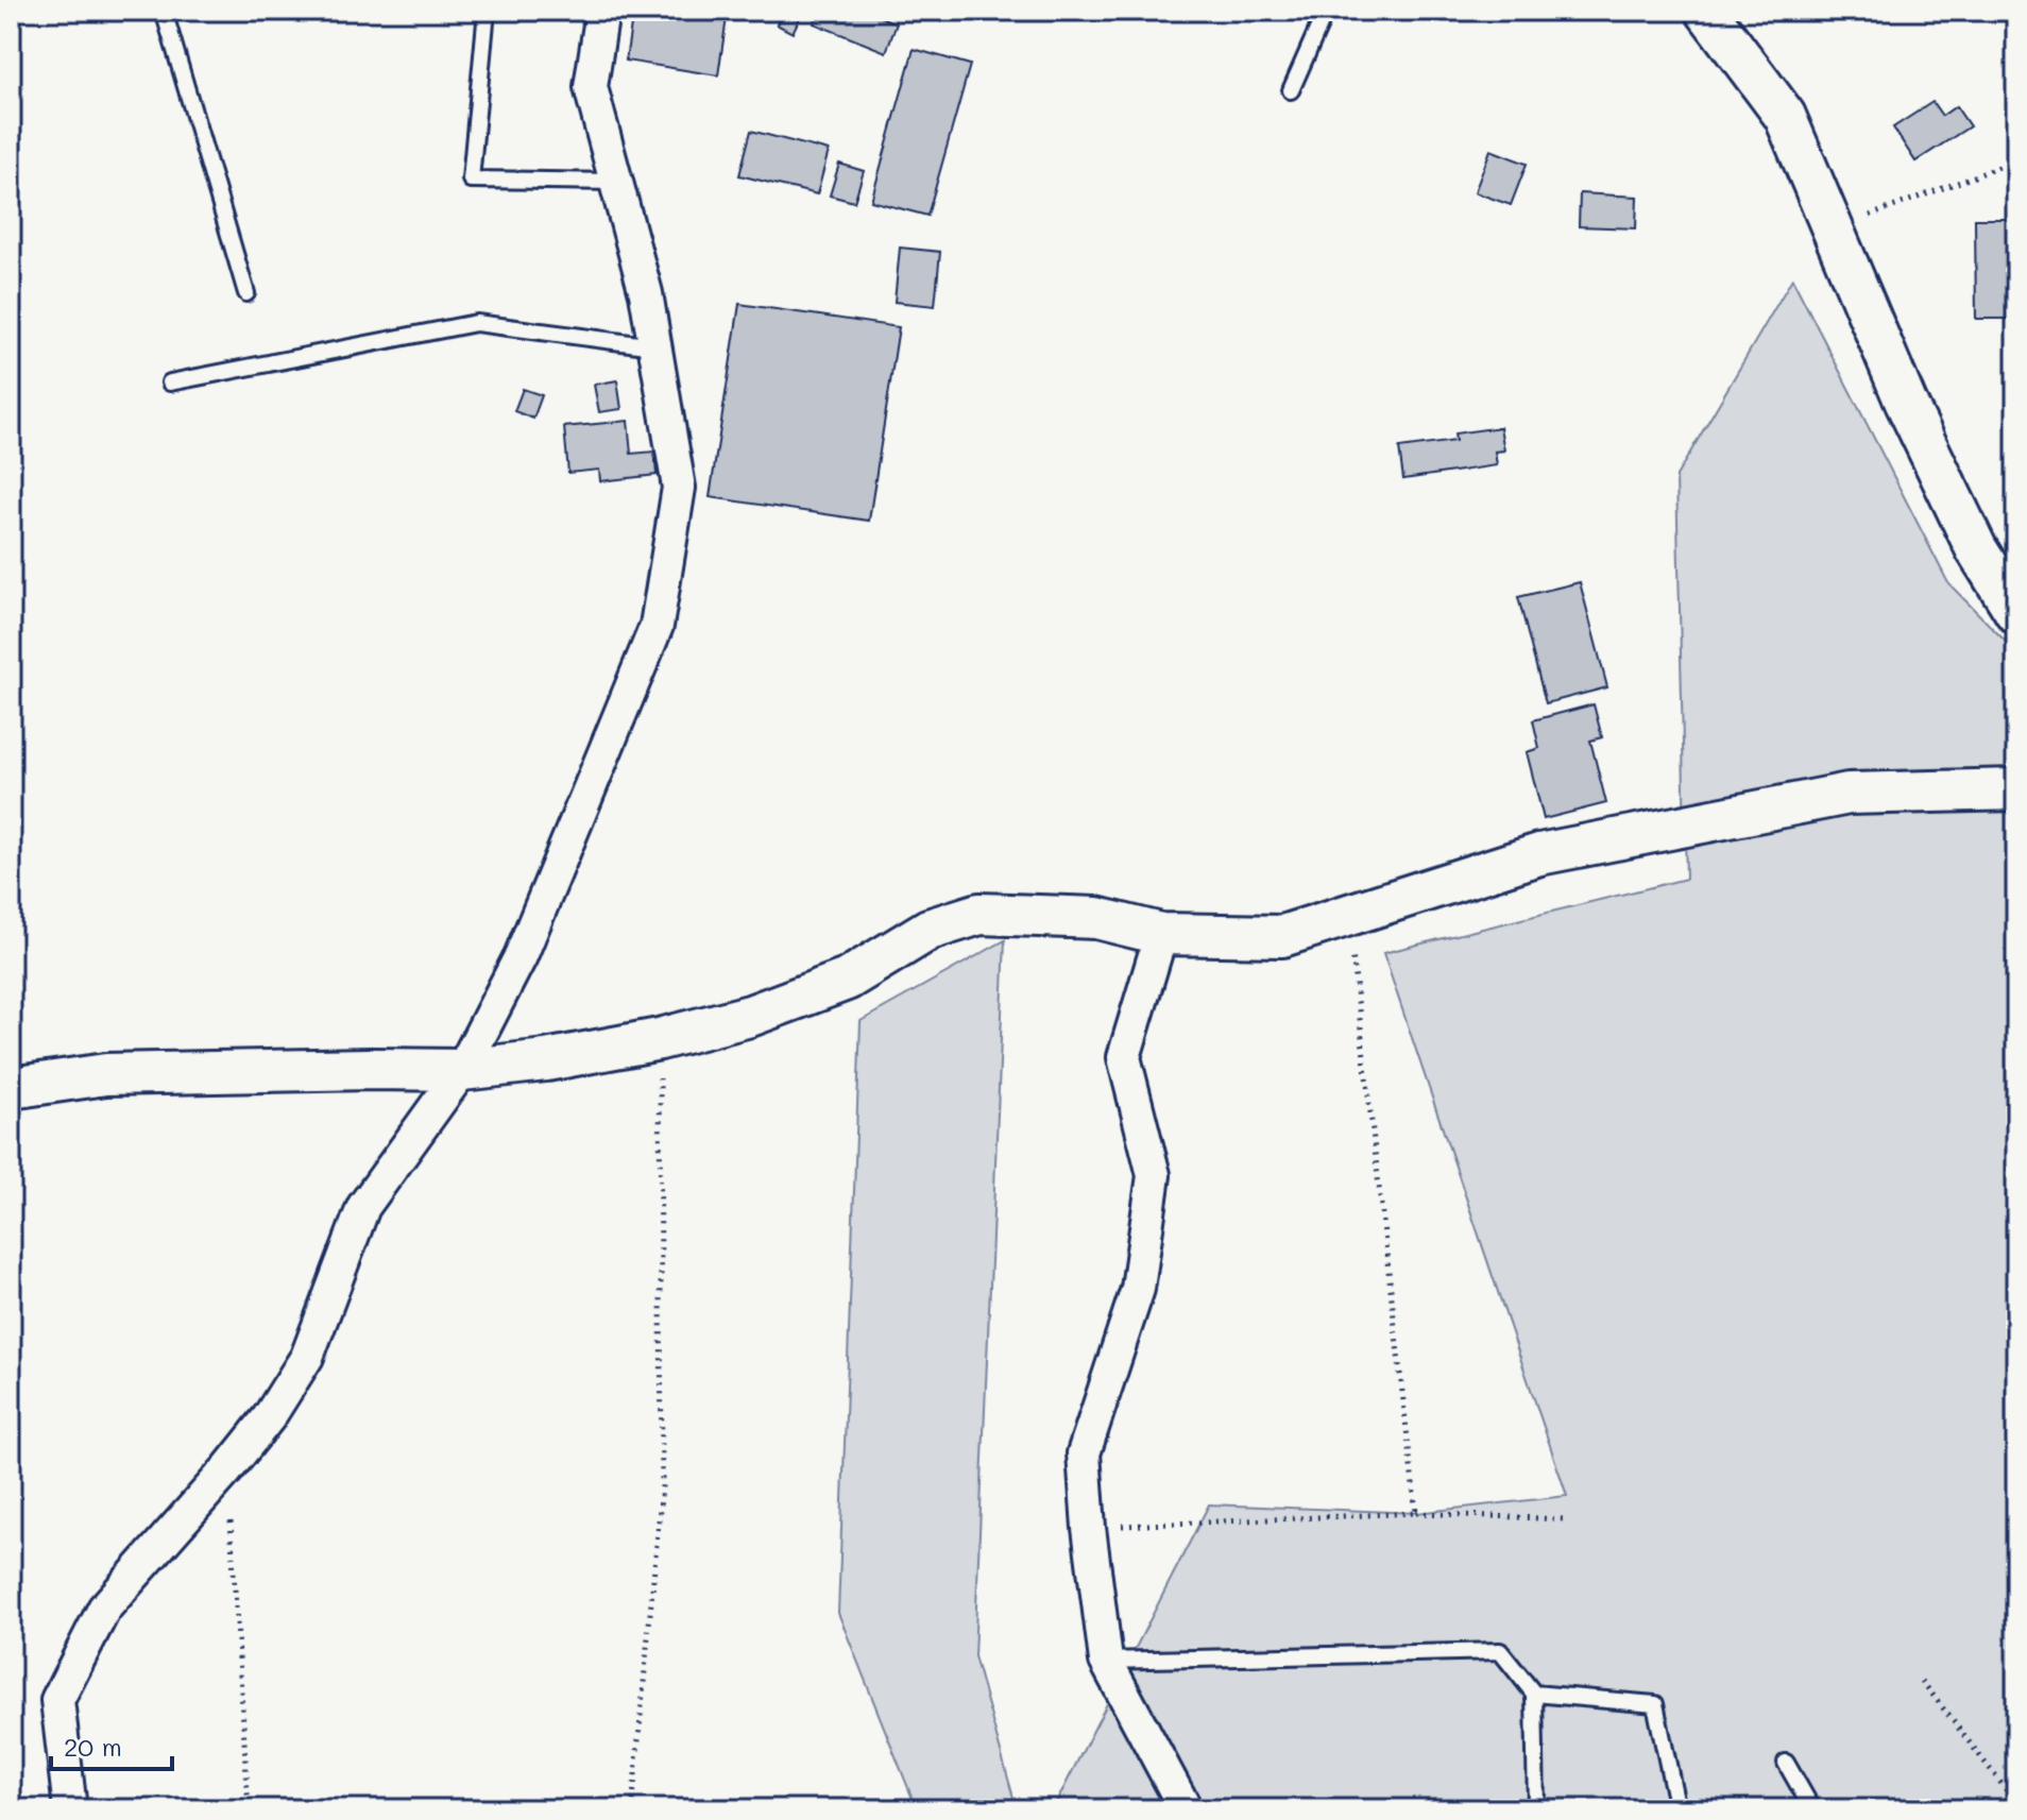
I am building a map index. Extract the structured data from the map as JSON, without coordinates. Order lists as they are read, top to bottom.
{
  "scale_bar": "20 m"
}
